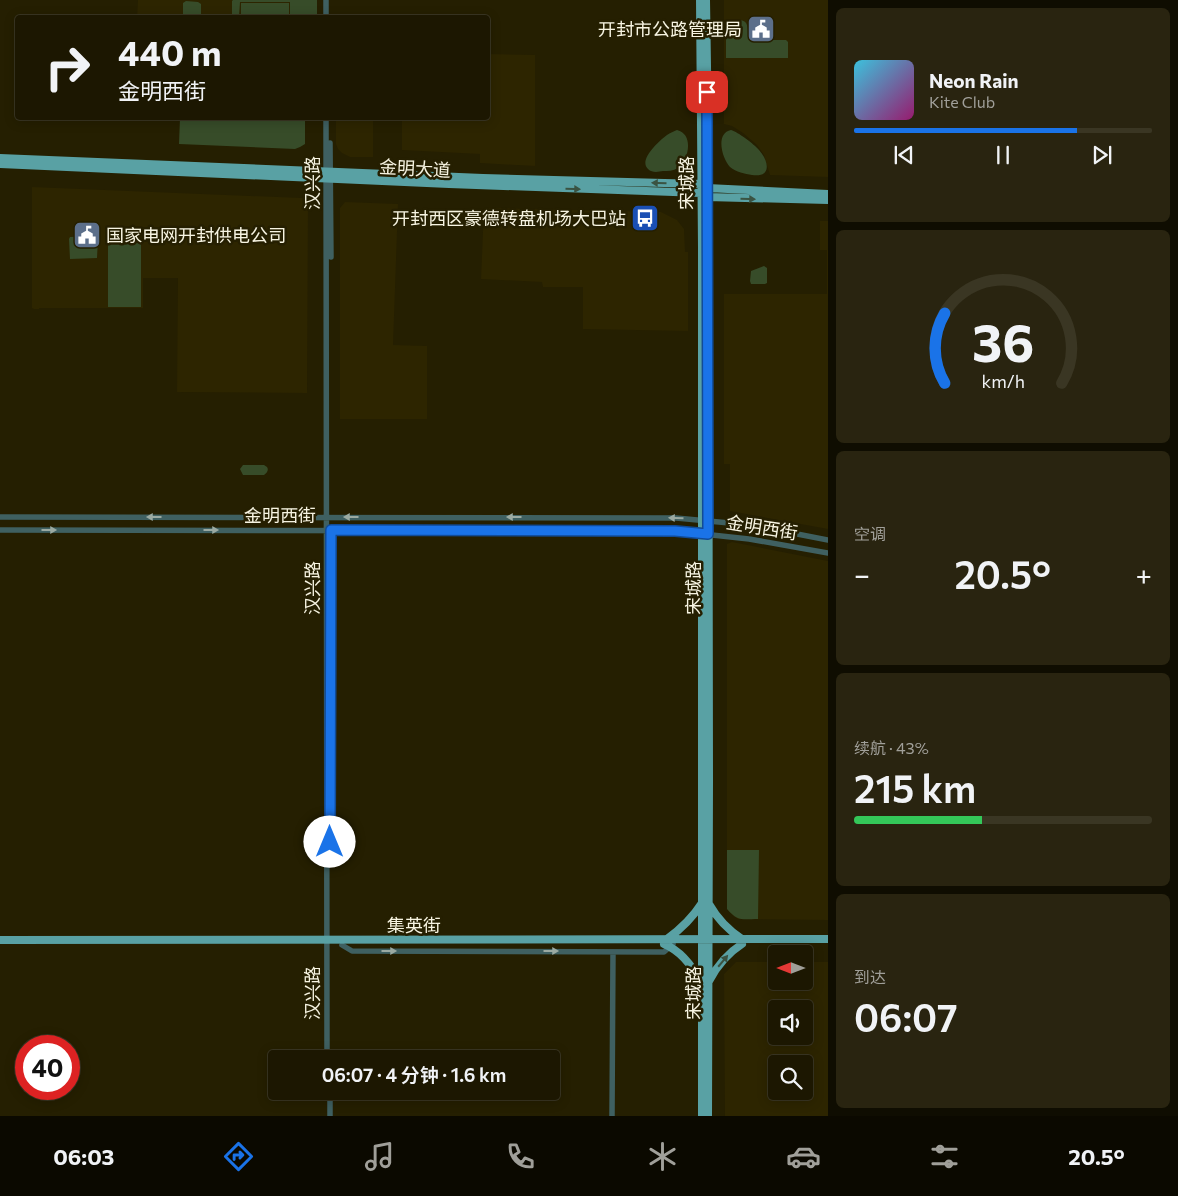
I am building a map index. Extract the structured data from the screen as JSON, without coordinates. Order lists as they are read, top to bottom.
{
  "streets": {
    "main road": ["金明大道", "宋城路", "集英街"],
    "street": ["汉兴路", "金明西街"]
  },
  "crossings": [
    ["金明大道", "汉兴路"],
    ["金明大道", "宋城路"],
    ["汉兴路", "金明西街"],
    ["汉兴路", "集英街"],
    ["宋城路", "金明西街"],
    ["宋城路", "集英街"]
  ],
  "places": {
    "public building": ["开封市公路管理局", "国家电网开封供电公司"],
    "bus stop": ["开封西区豪德转盘机场大巴站"]
  },
  "north": "left",
  "page": {
    "turn": ["440 m", "金明西街"],
    "song": ["Neon Rain", "Kite Club"],
    "tile": [
      "空调",
      ["续航 · 43%", "215 km"],
      ["到达", "06:07"]
    ],
    "heat": ["−", "20.5°", "+"],
    "limit": "40",
    "trip": "06:07 · 4 分钟 · 1.6 km",
    "tabs": ["06:03", "20.5°"],
    "gauge": ["36", "km/h"]
  }
}
